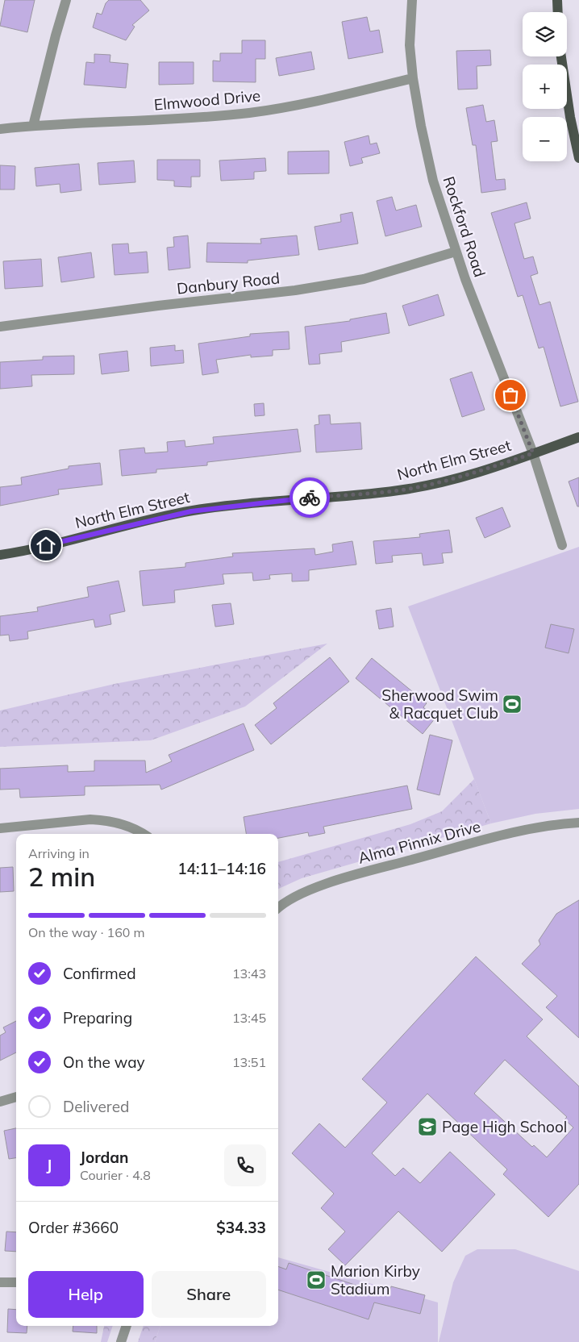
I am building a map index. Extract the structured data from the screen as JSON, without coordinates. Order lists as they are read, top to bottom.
{
  "streets": {
    "main road": ["North Elm Street"],
    "street": [
      "Elmwood Drive",
      "Rockford Road",
      "Danbury Road",
      "Alma Pinnix Drive"
    ]
  },
  "crossings": [
    ["Elmwood Drive", "Rockford Road"],
    ["Rockford Road", "Danbury Road"],
    ["Rockford Road", "North Elm Street"]
  ],
  "places": {
    "sports": ["Sherwood Swim & Racquet Club", "Marion Kirby Stadium"],
    "school or university": ["Page High School"]
  },
  "page": {
    "map_buttons": ["+", "−"],
    "heading": ["2 min", "Arriving in", "14:11–14:16"],
    "panel": [
      "Jordan",
      "Courier · 4.8",
      "Order #3660",
      "$34.33"
    ],
    "bar": "On the way · 160 m",
    "list": [
      ["Confirmed", "13:43"],
      ["Preparing", "13:45"],
      ["On the way", "13:51"],
      "Delivered"
    ],
    "round": "J",
    "buttons": ["Help", "Share"]
  }
}
